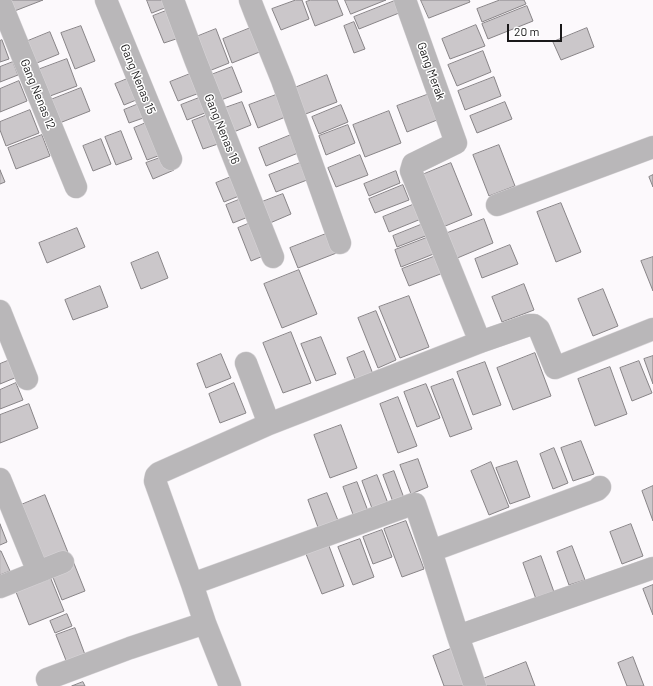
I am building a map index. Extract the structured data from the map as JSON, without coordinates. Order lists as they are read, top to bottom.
{
  "streets": {
    "street": [
      "Gang Merak",
      "Gang Nenas 15",
      "Gang Nenas 12",
      "Gang Nenas 16"
    ]
  },
  "scale_bar": "20 m"
}
